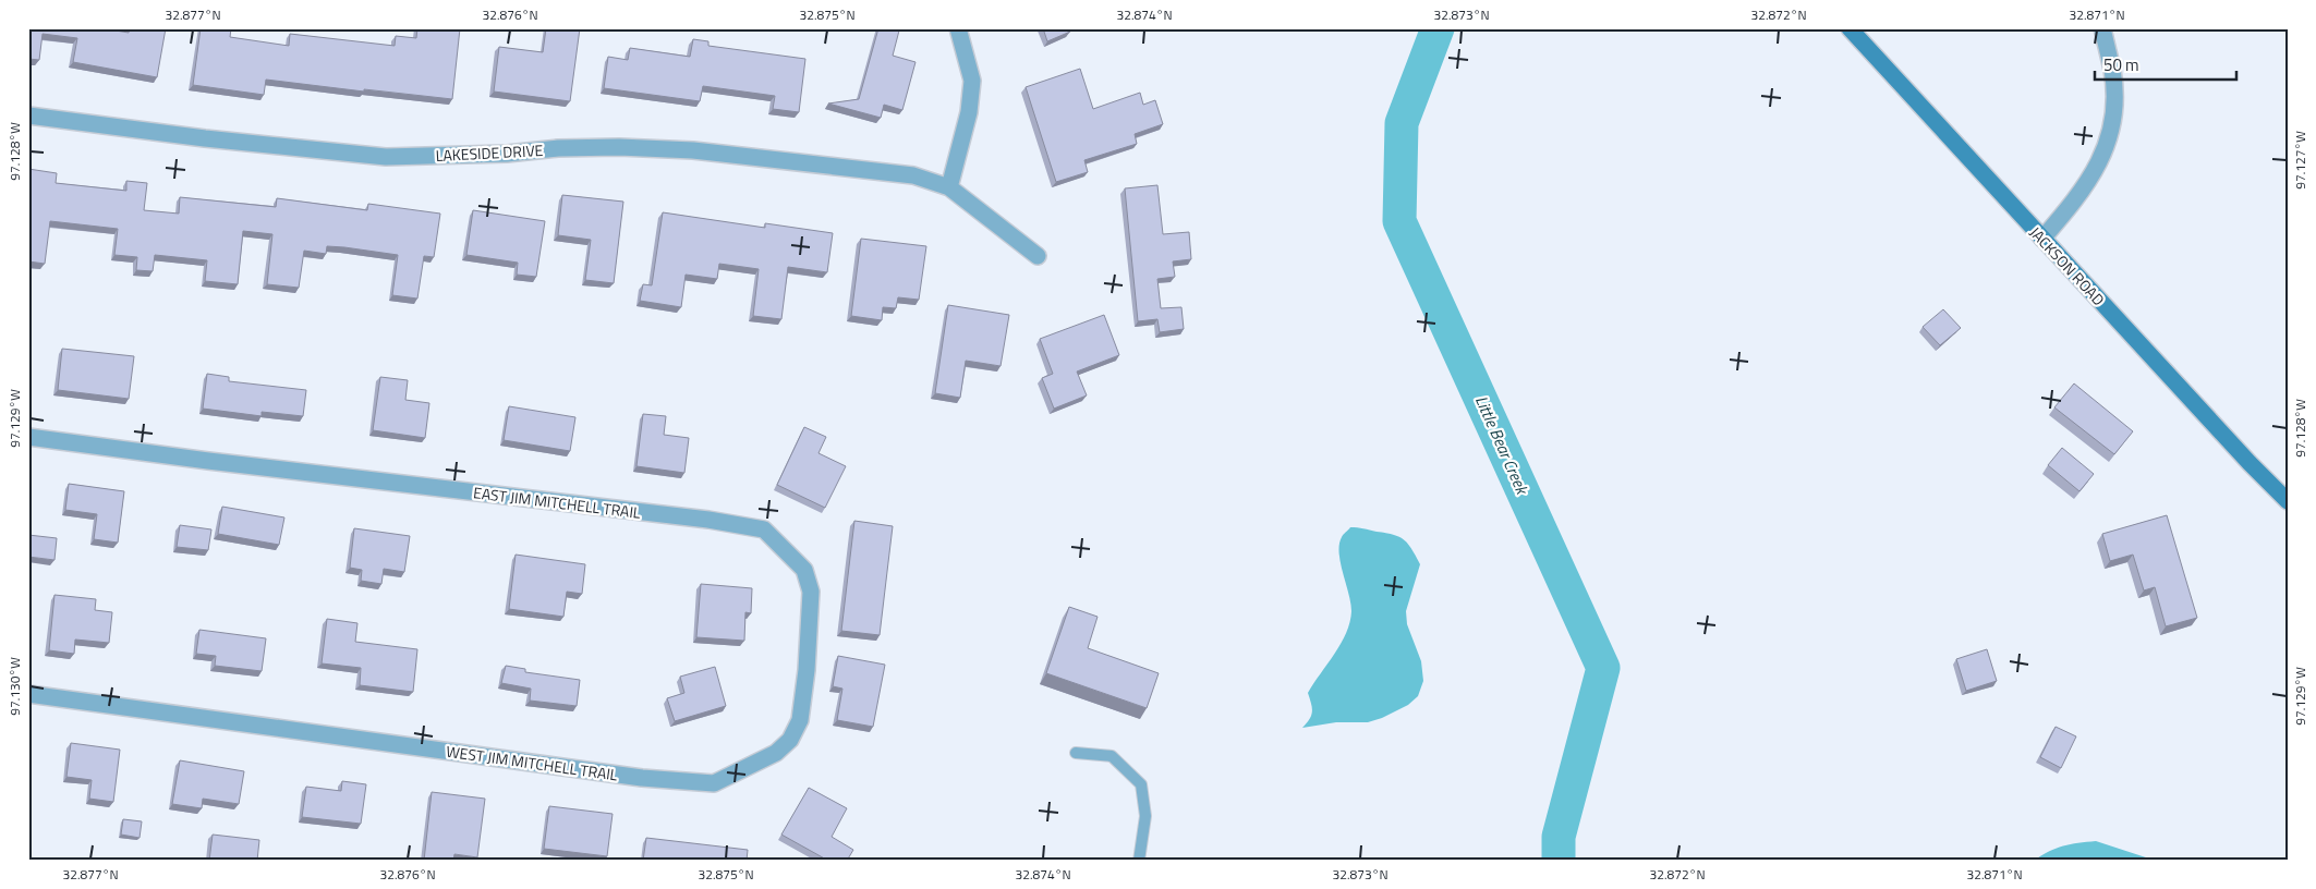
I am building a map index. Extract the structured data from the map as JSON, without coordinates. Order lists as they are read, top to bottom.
{
  "streets": {
    "main road": ["JACKSON ROAD"],
    "street": ["LAKESIDE DRIVE", "EAST JIM MITCHELL TRAIL", "WEST JIM MITCHELL TRAIL"]
  },
  "crossings": [
    ["EAST JIM MITCHELL TRAIL", "WEST JIM MITCHELL TRAIL"]
  ],
  "water": ["Little Bear Creek"],
  "scale_bar": "50 m",
  "coordinates": [
    "32.877°N",
    "32.876°N",
    "32.875°N",
    "32.874°N",
    "32.873°N",
    "32.872°N",
    "32.871°N",
    "97.128°W",
    "97.127°W",
    "97.129°W",
    "97.130°W"
  ]
}
